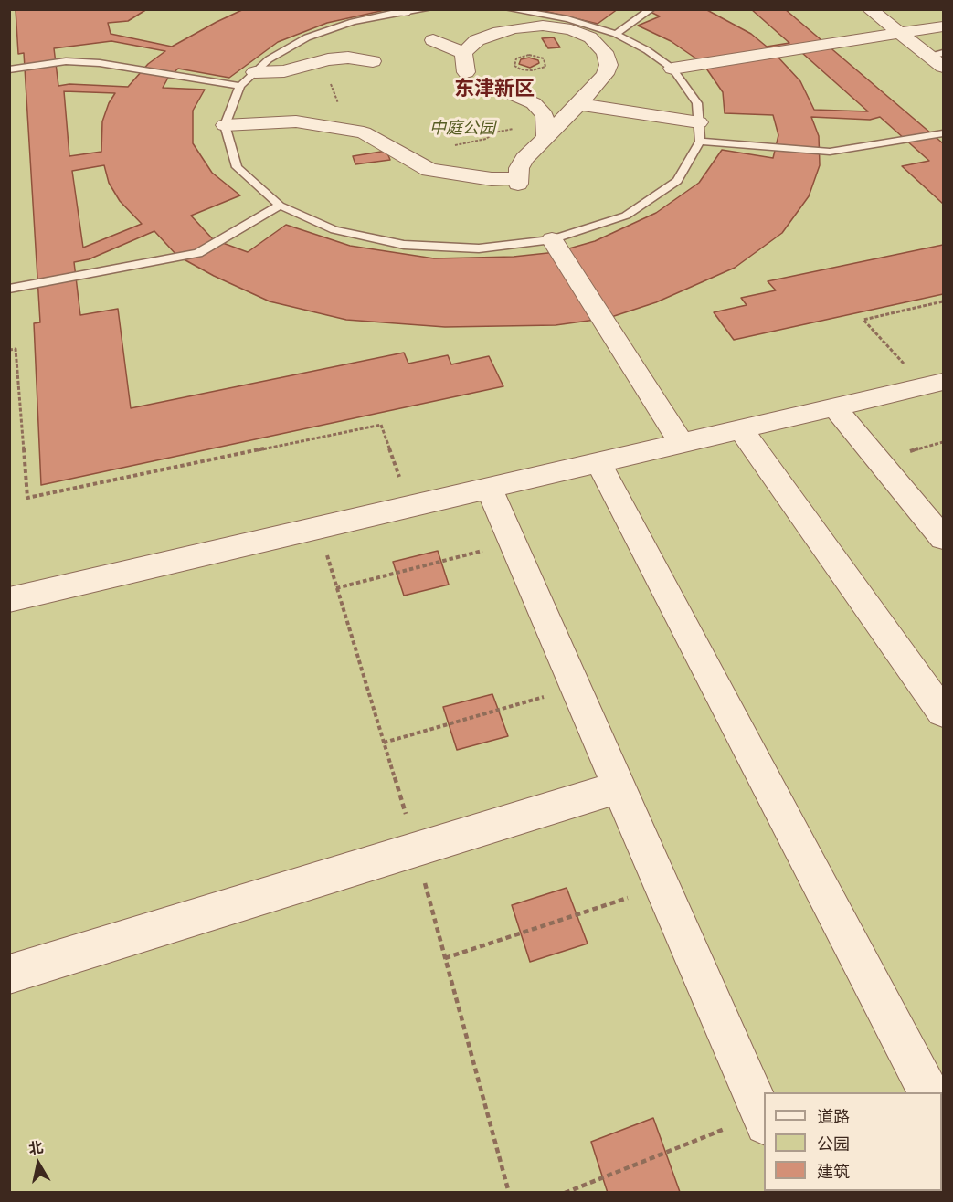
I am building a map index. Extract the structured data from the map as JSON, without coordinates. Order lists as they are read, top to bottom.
{
  "districts": ["东津新区"],
  "parks": ["中庭公园"],
  "legend": ["道路", "公园", "建筑"],
  "north": "top"
}
